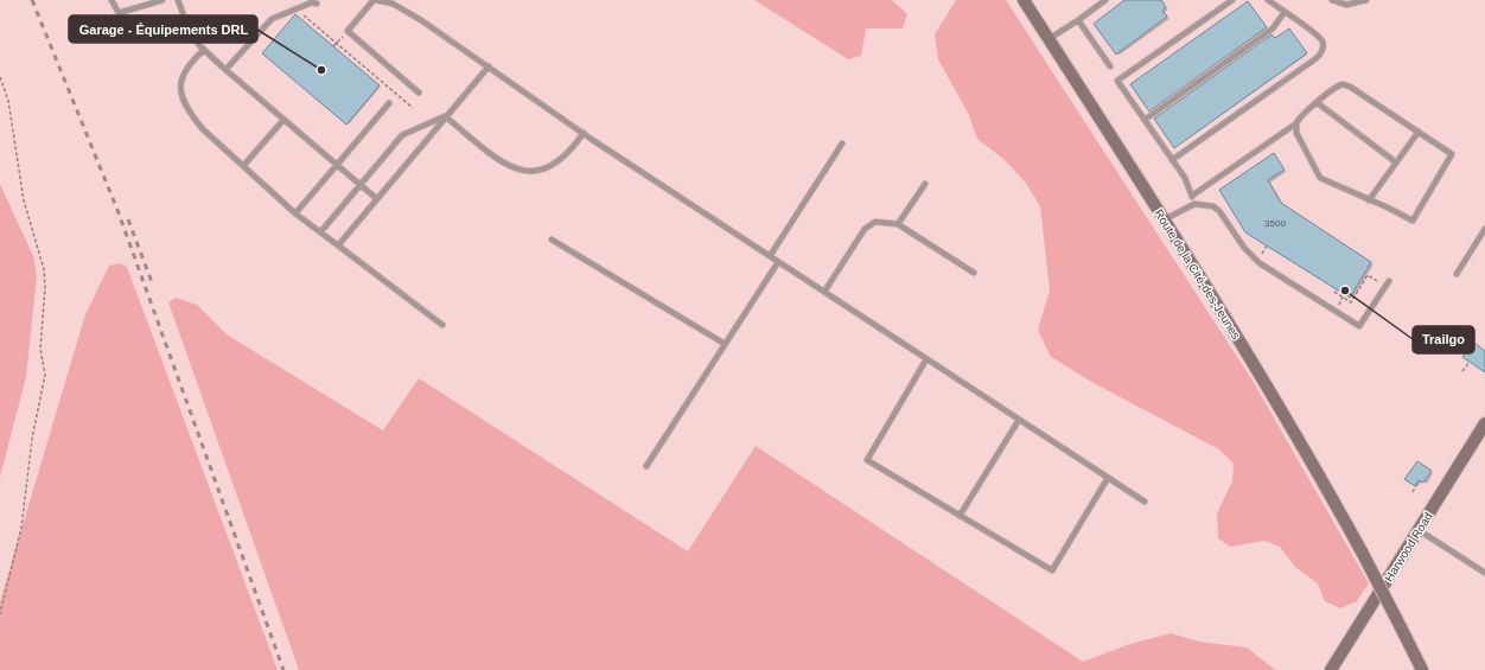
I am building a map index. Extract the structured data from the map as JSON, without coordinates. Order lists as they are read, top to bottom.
{
  "streets": {
    "main road": ["Route de la Cité-des-Jeunes", "Harwood Road"]
  },
  "places": ["Garage - Équipements DRL", "Trailgo"],
  "house_numbers": ["3500"]
}
